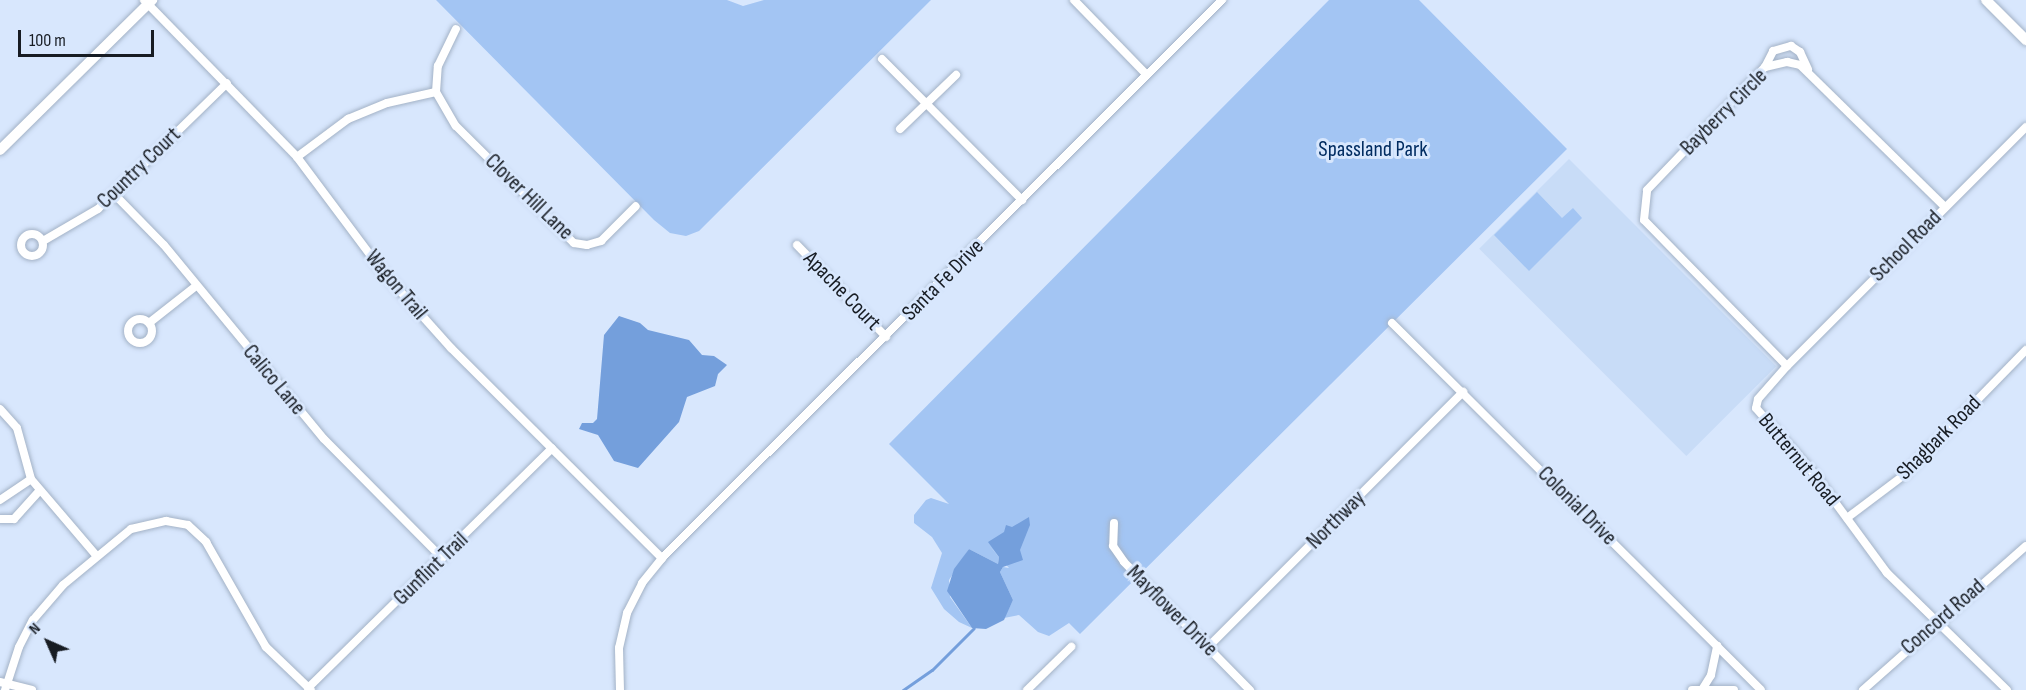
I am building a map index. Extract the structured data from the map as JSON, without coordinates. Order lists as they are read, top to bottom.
{
  "streets": {
    "street": [
      "Bayberry Circle",
      "Country Court",
      "Clover Hill Lane",
      "School Road",
      "Santa Fe Drive",
      "Wagon Trail",
      "Apache Court",
      "Calico Lane",
      "Shagbark Road",
      "Butternut Road",
      "Colonial Drive",
      "Northway",
      "Gunflint Trail",
      "Mayflower Drive",
      "Concord Road"
    ]
  },
  "crossings": [
    ["Bayberry Circle", "School Road"],
    ["Bayberry Circle", "Butternut Road"],
    ["Country Court", "Wagon Trail"],
    ["Country Court", "Calico Lane"],
    ["School Road", "Butternut Road"],
    ["Santa Fe Drive", "Wagon Trail"],
    ["Santa Fe Drive", "Apache Court"],
    ["Wagon Trail", "Gunflint Trail"],
    ["Calico Lane", "Gunflint Trail"],
    ["Shagbark Road", "Butternut Road"],
    ["Butternut Road", "Concord Road"],
    ["Colonial Drive", "Northway"],
    ["Northway", "Mayflower Drive"]
  ],
  "parks": ["Spassland Park"],
  "scale_bar": "100 m",
  "north": "top left"
}
